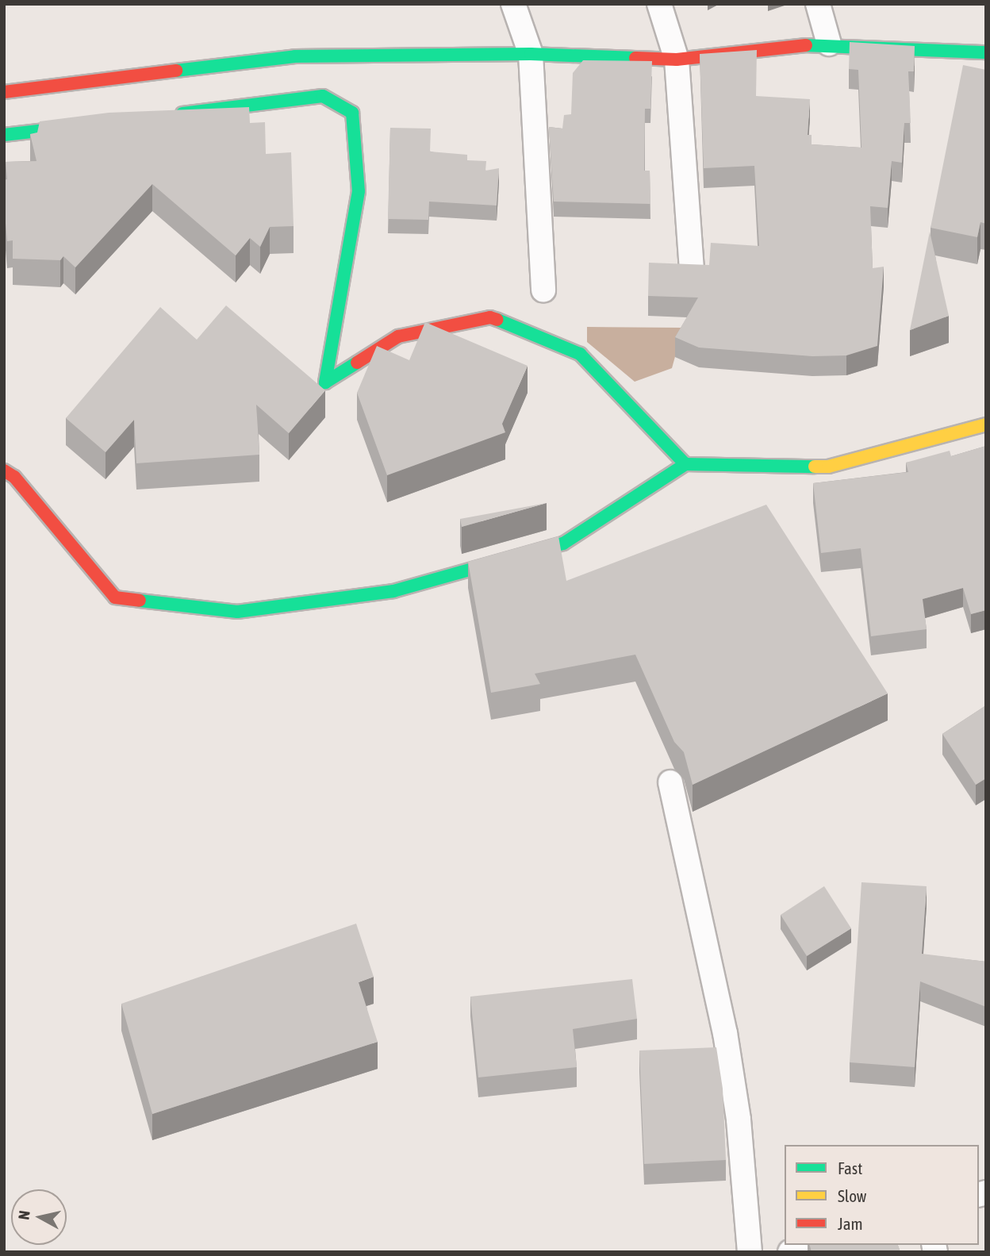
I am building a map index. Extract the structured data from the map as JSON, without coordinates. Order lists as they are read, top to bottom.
{
  "legend": ["Fast", "Slow", "Jam"],
  "north": "left"
}
